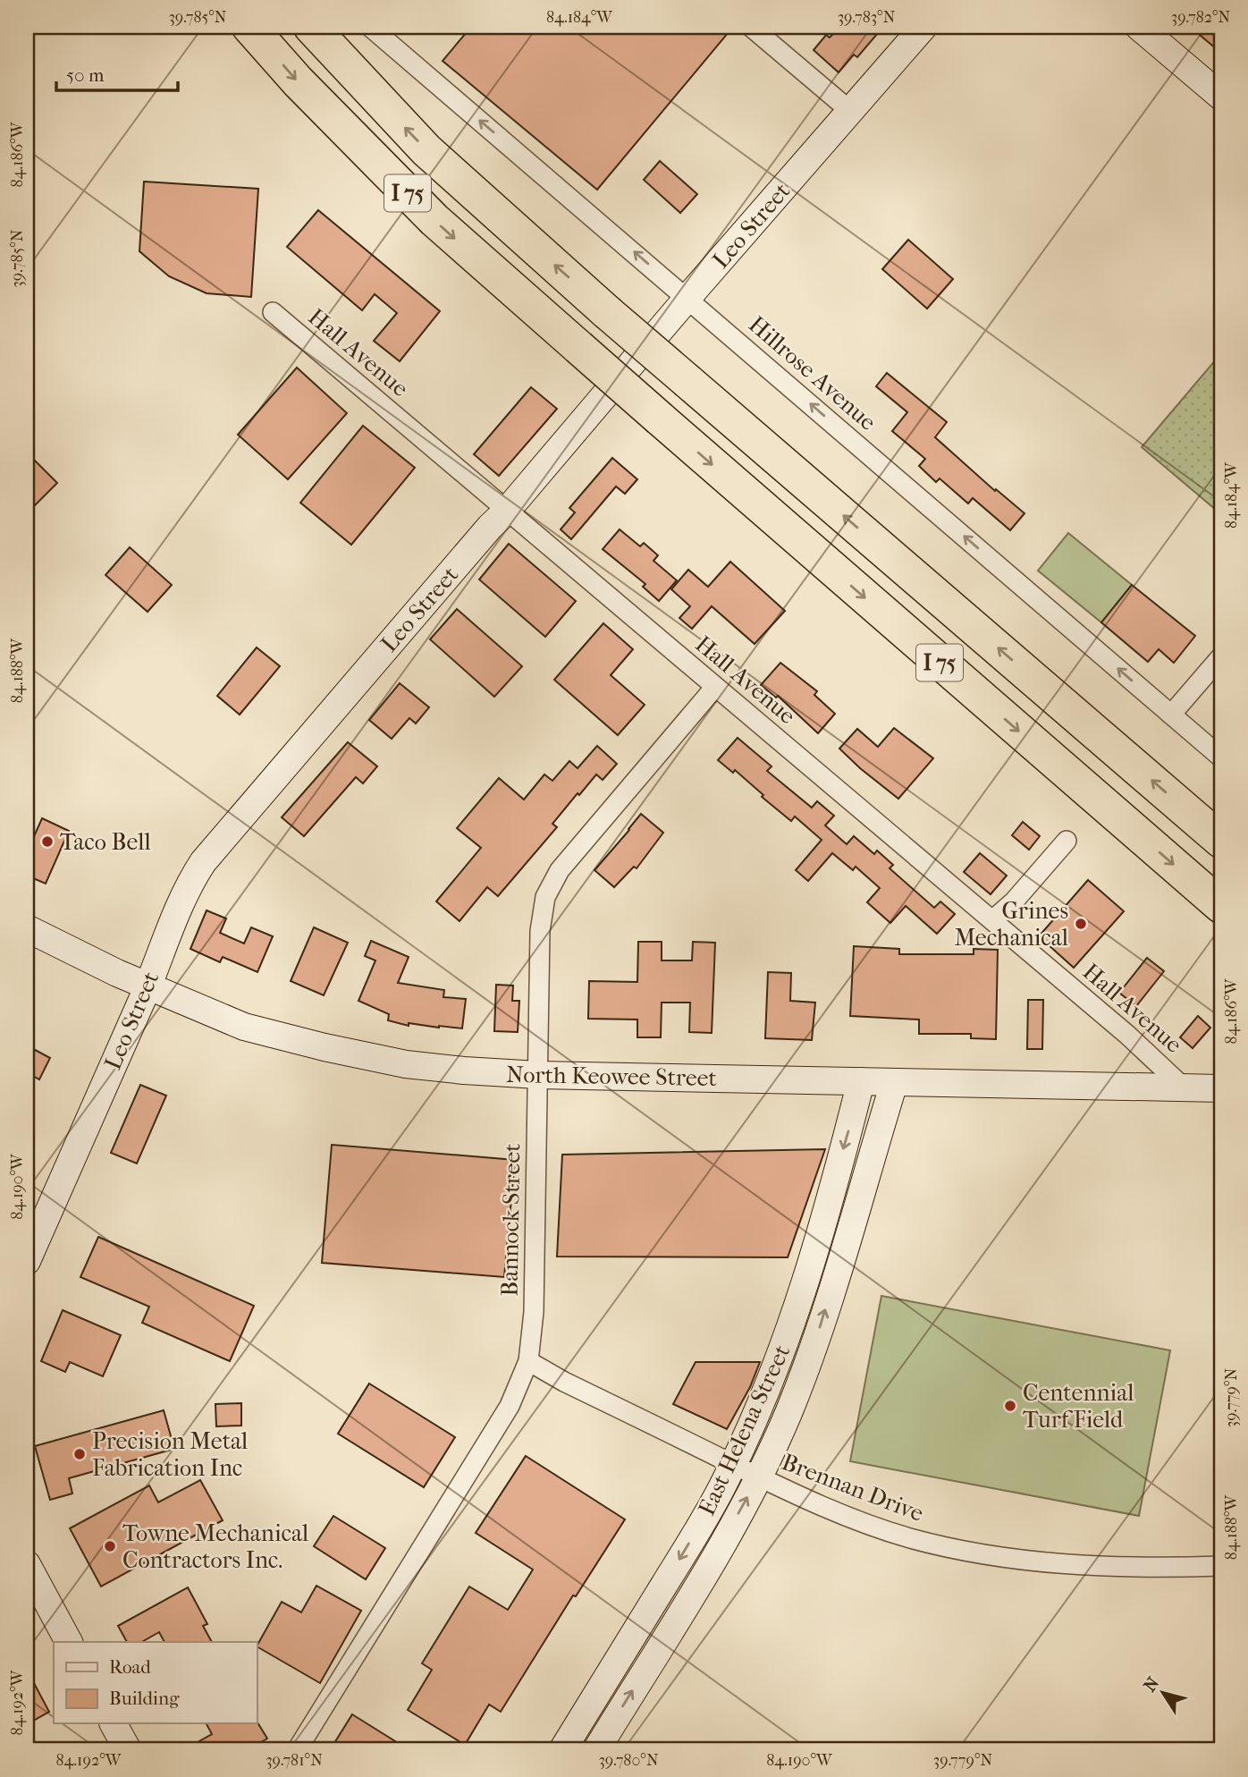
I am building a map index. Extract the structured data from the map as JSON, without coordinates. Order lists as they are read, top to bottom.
{
  "streets": {
    "highway": ["I 75"],
    "street": [
      "Leo Street",
      "Hall Avenue",
      "Hillrose Avenue",
      "North Keowee Street",
      "Bannock Street",
      "East Helena Street",
      "Brennan Drive"
    ]
  },
  "crossings": [
    ["Leo Street", "Hall Avenue"],
    ["Leo Street", "Hillrose Avenue"],
    ["Leo Street", "North Keowee Street"],
    ["Hall Avenue", "North Keowee Street"],
    ["Hall Avenue", "Bannock Street"],
    ["North Keowee Street", "Bannock Street"],
    ["North Keowee Street", "East Helena Street"],
    ["Bannock Street", "Brennan Drive"],
    ["East Helena Street", "Brennan Drive"]
  ],
  "one_way": ["Hillrose Avenue"],
  "places": [
    "Taco Bell",
    "Grines Mechanical",
    "Centennial Turf Field",
    "Precision Metal Fabrication Inc",
    "Towne Mechanical Contractors Inc."
  ],
  "legend": ["Road", "Building"],
  "scale_bar": "50 m",
  "north": "top left",
  "coordinates": [
    "39.785°N",
    "84.184°W",
    "39.783°N",
    "39.782°N",
    "84.186°W",
    "84.188°W",
    "84.190°W",
    "39.779°N",
    "84.192°W",
    "39.781°N",
    "39.780°N"
  ]
}
